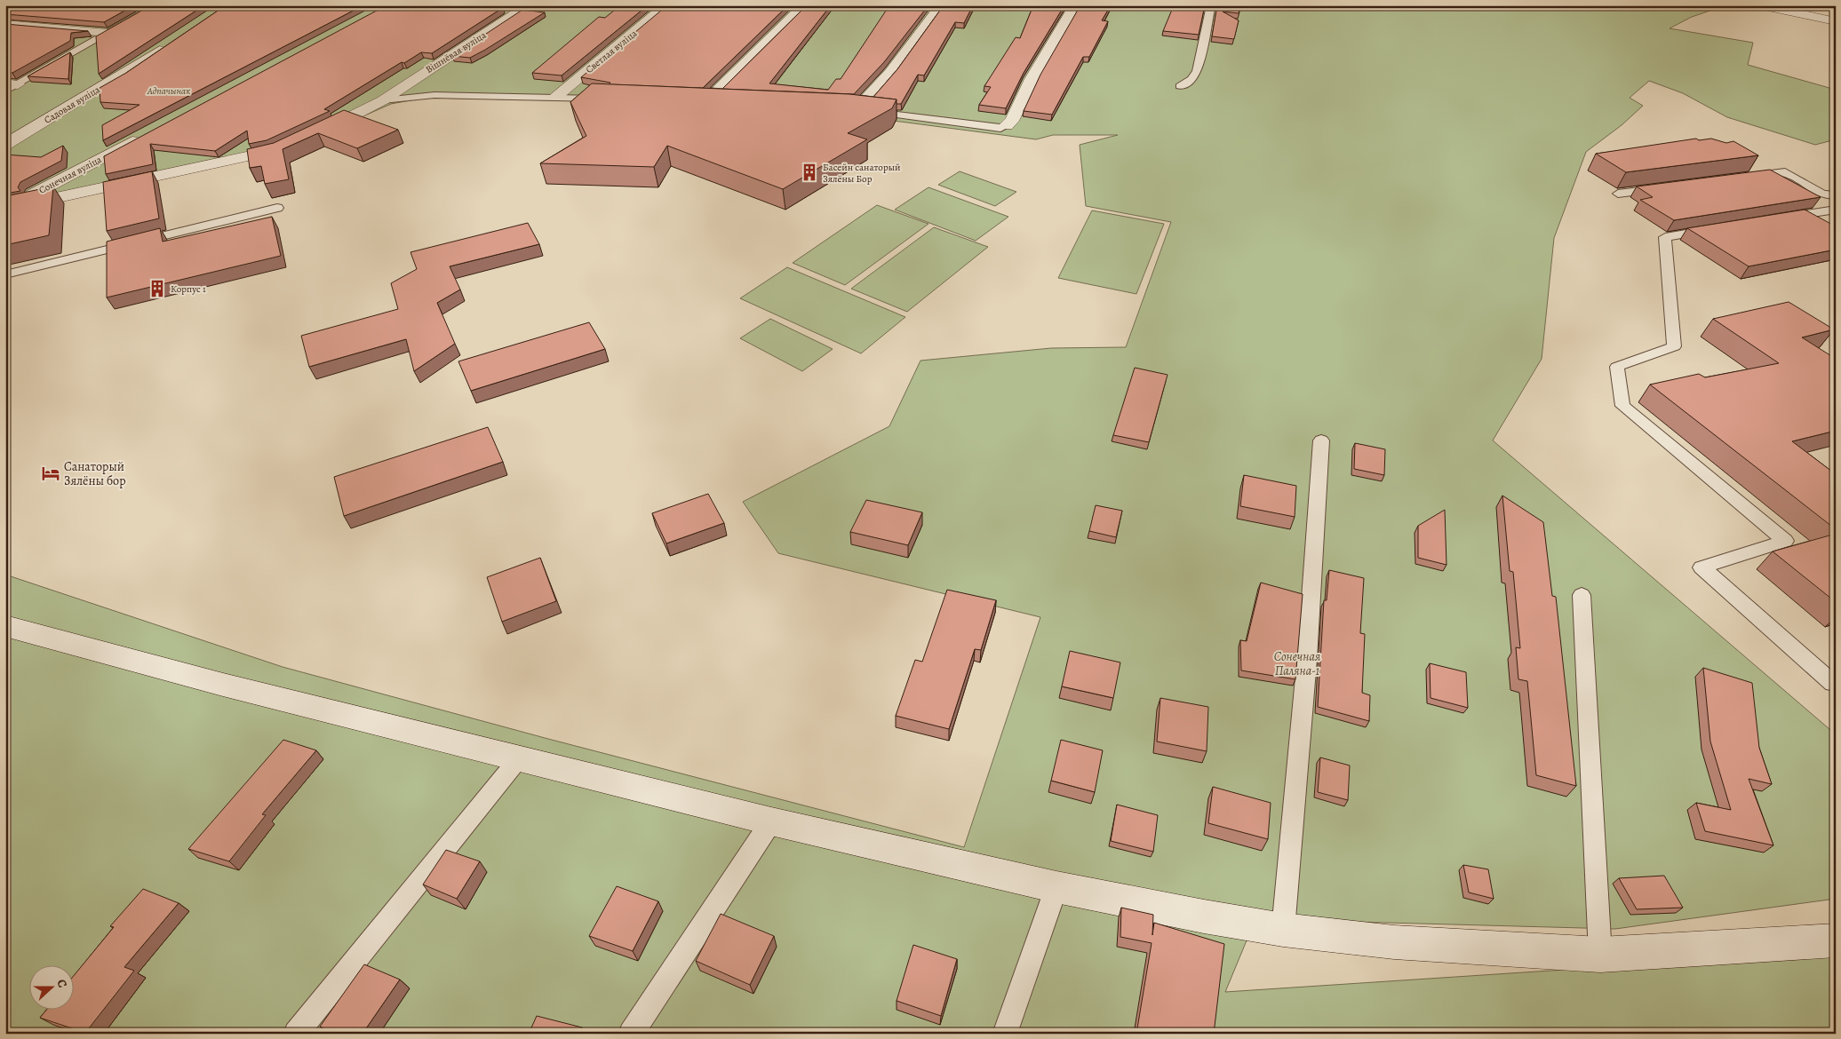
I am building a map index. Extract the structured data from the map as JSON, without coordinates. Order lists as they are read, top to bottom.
{
  "streets": {
    "street": [
      "Светлая вуліца",
      "Вішнёвая вуліца",
      "Садовая вуліца",
      "Сонечная вуліца"
    ]
  },
  "crossings": [
    ["Вішнёвая вуліца", "Сонечная вуліца"]
  ],
  "parks": ["Адпачынак", "Сонечная Паляна-1"],
  "places": {
    "building": ["Басейн санаторый Зялёны Бор", "Корпус 1"],
    "hotel": ["Санаторый Зялёны бор"]
  },
  "north": "right"
}
